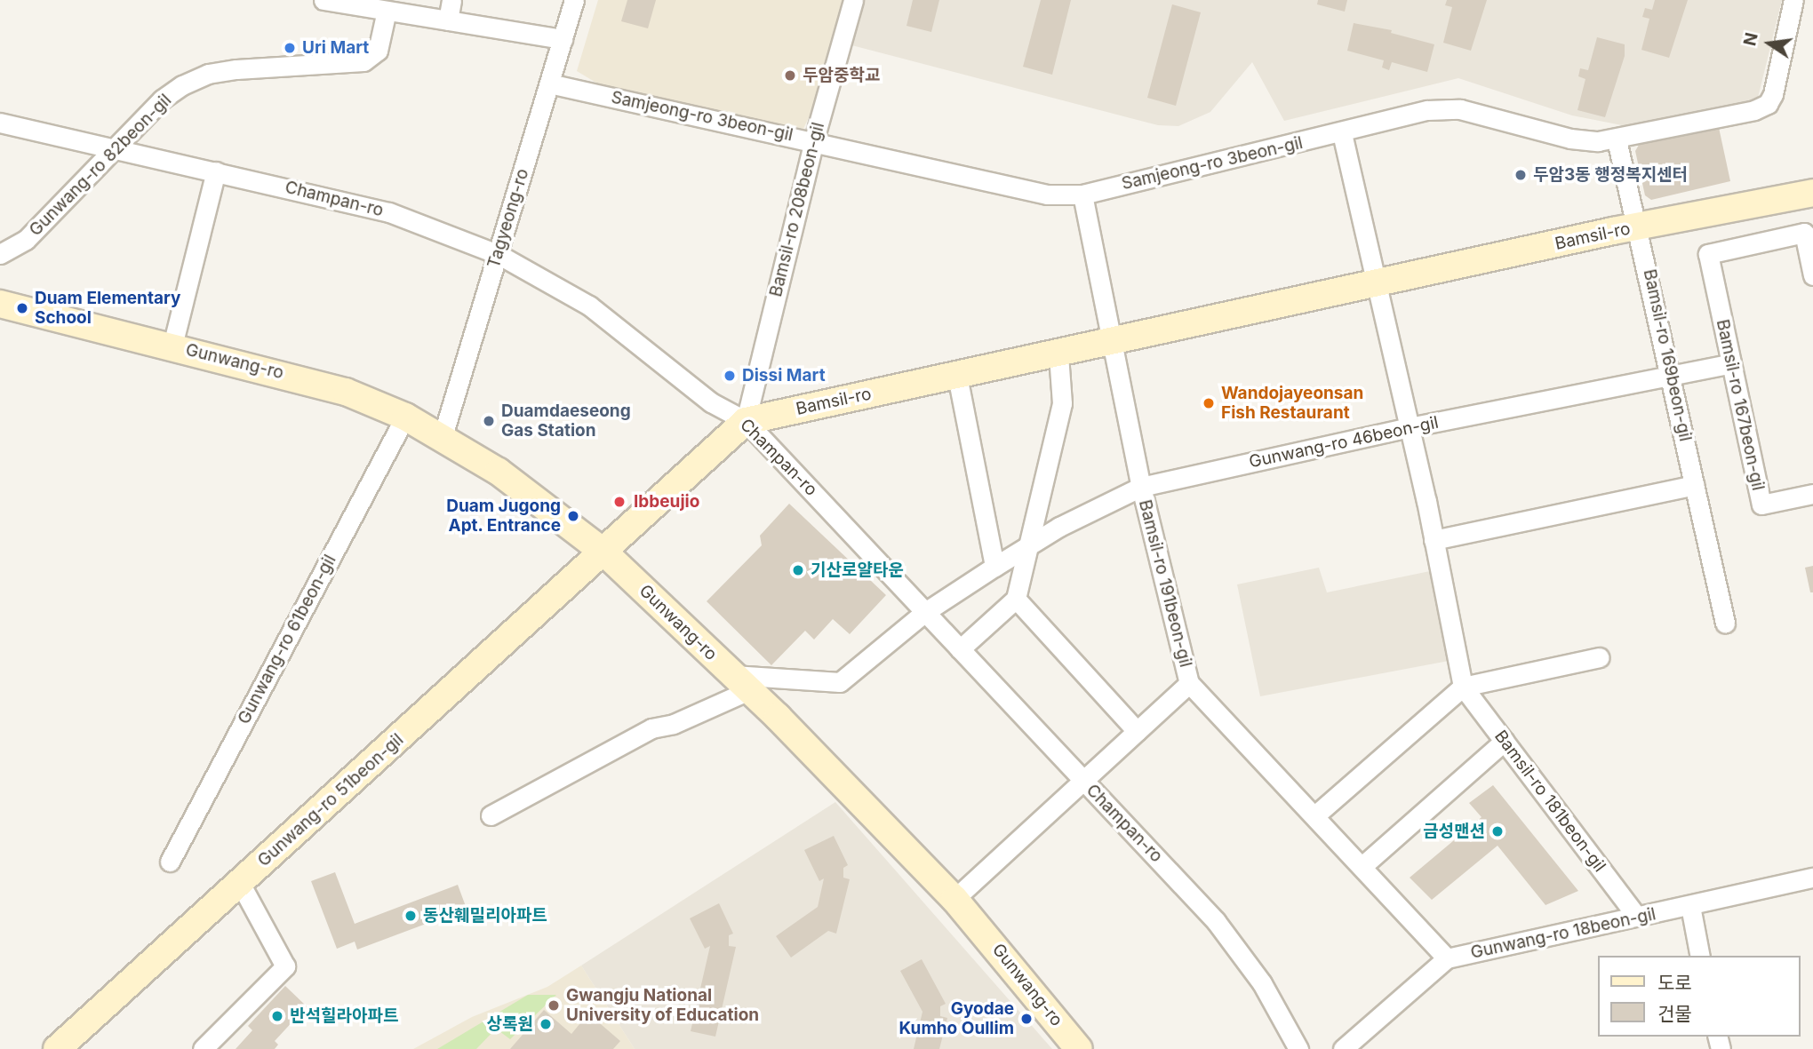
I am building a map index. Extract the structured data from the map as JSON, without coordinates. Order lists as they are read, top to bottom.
{
  "streets": {
    "main road": ["Bamsil-ro", "Gunwang-ro", "Gunwang-ro 51beon-gil"],
    "street": [
      "Samjeong-ro 3beon-gil",
      "Gunwang-ro 82beon-gil",
      "Champan-ro",
      "Bamsil-ro 208beon-gil",
      "Tagyeong-ro",
      "Bamsil-ro 169beon-gil",
      "Bamsil-ro 167beon-gil",
      "Gunwang-ro 46beon-gil",
      "Bamsil-ro 191beon-gil",
      "Gunwang-ro 61beon-gil",
      "Bamsil-ro 181beon-gil",
      "Gunwang-ro 18beon-gil"
    ]
  },
  "crossings": [
    ["Samjeong-ro 3beon-gil", "Bamsil-ro 208beon-gil"],
    ["Samjeong-ro 3beon-gil", "Tagyeong-ro"],
    ["Samjeong-ro 3beon-gil", "Bamsil-ro 169beon-gil"],
    ["Gunwang-ro 82beon-gil", "Champan-ro"],
    ["Champan-ro", "Bamsil-ro 208beon-gil"],
    ["Champan-ro", "Tagyeong-ro"],
    ["Champan-ro", "Bamsil-ro"],
    ["Champan-ro", "Gunwang-ro"],
    ["Champan-ro", "Gunwang-ro 46beon-gil"],
    ["Bamsil-ro 208beon-gil", "Bamsil-ro"],
    ["Tagyeong-ro", "Gunwang-ro"],
    ["Bamsil-ro", "Bamsil-ro 169beon-gil"],
    ["Bamsil-ro", "Bamsil-ro 191beon-gil"],
    ["Bamsil-ro", "Bamsil-ro 181beon-gil"],
    ["Bamsil-ro 169beon-gil", "Gunwang-ro 46beon-gil"],
    ["Gunwang-ro", "Gunwang-ro 46beon-gil"],
    ["Gunwang-ro", "Gunwang-ro 61beon-gil"],
    ["Gunwang-ro", "Gunwang-ro 51beon-gil"],
    ["Bamsil-ro 167beon-gil", "Gunwang-ro 46beon-gil"],
    ["Gunwang-ro 46beon-gil", "Bamsil-ro 191beon-gil"],
    ["Gunwang-ro 46beon-gil", "Bamsil-ro 181beon-gil"],
    ["Bamsil-ro 191beon-gil", "Gunwang-ro 18beon-gil"],
    ["Bamsil-ro 181beon-gil", "Gunwang-ro 18beon-gil"]
  ],
  "places": [
    "Uri Mart",
    "두암중학교",
    "두암3동 행정복지센터",
    "Duam Elementary School",
    "Dissi Mart",
    "Wandojayeonsan Fish Restaurant",
    "Duamdaeseong Gas Station",
    "Ibbeujio",
    "Duam Jugong Apt. Entrance",
    "기산로얄타운",
    "금성맨션",
    "동산훼밀리아파트",
    "Gwangju National University of Education",
    "반석힐라아파트",
    "Gyodae Kumho Oullim",
    "상록원"
  ],
  "legend": ["도로", "건물"],
  "north": "left"
}
